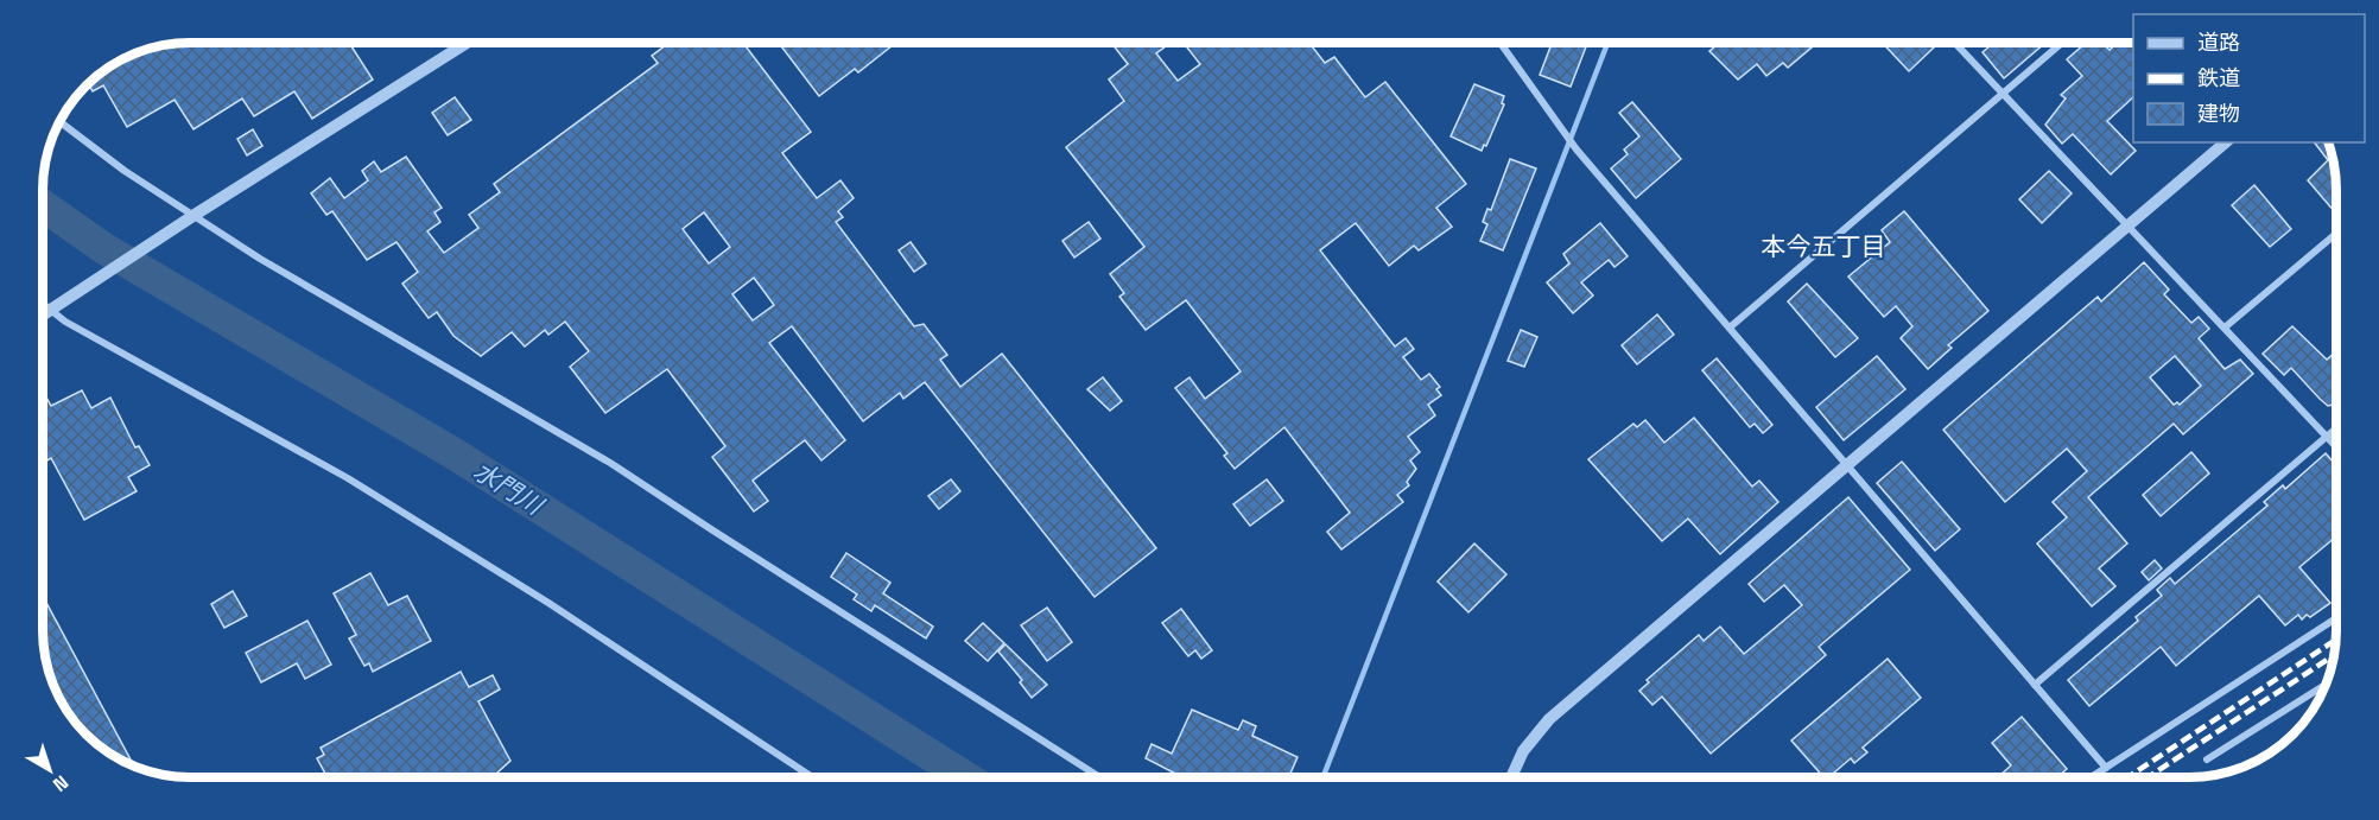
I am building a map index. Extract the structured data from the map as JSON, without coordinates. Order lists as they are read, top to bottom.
{
  "districts": ["本今五丁目"],
  "water": ["水門川"],
  "legend": ["道路", "鉄道", "建物"],
  "north": "bottom right"
}
